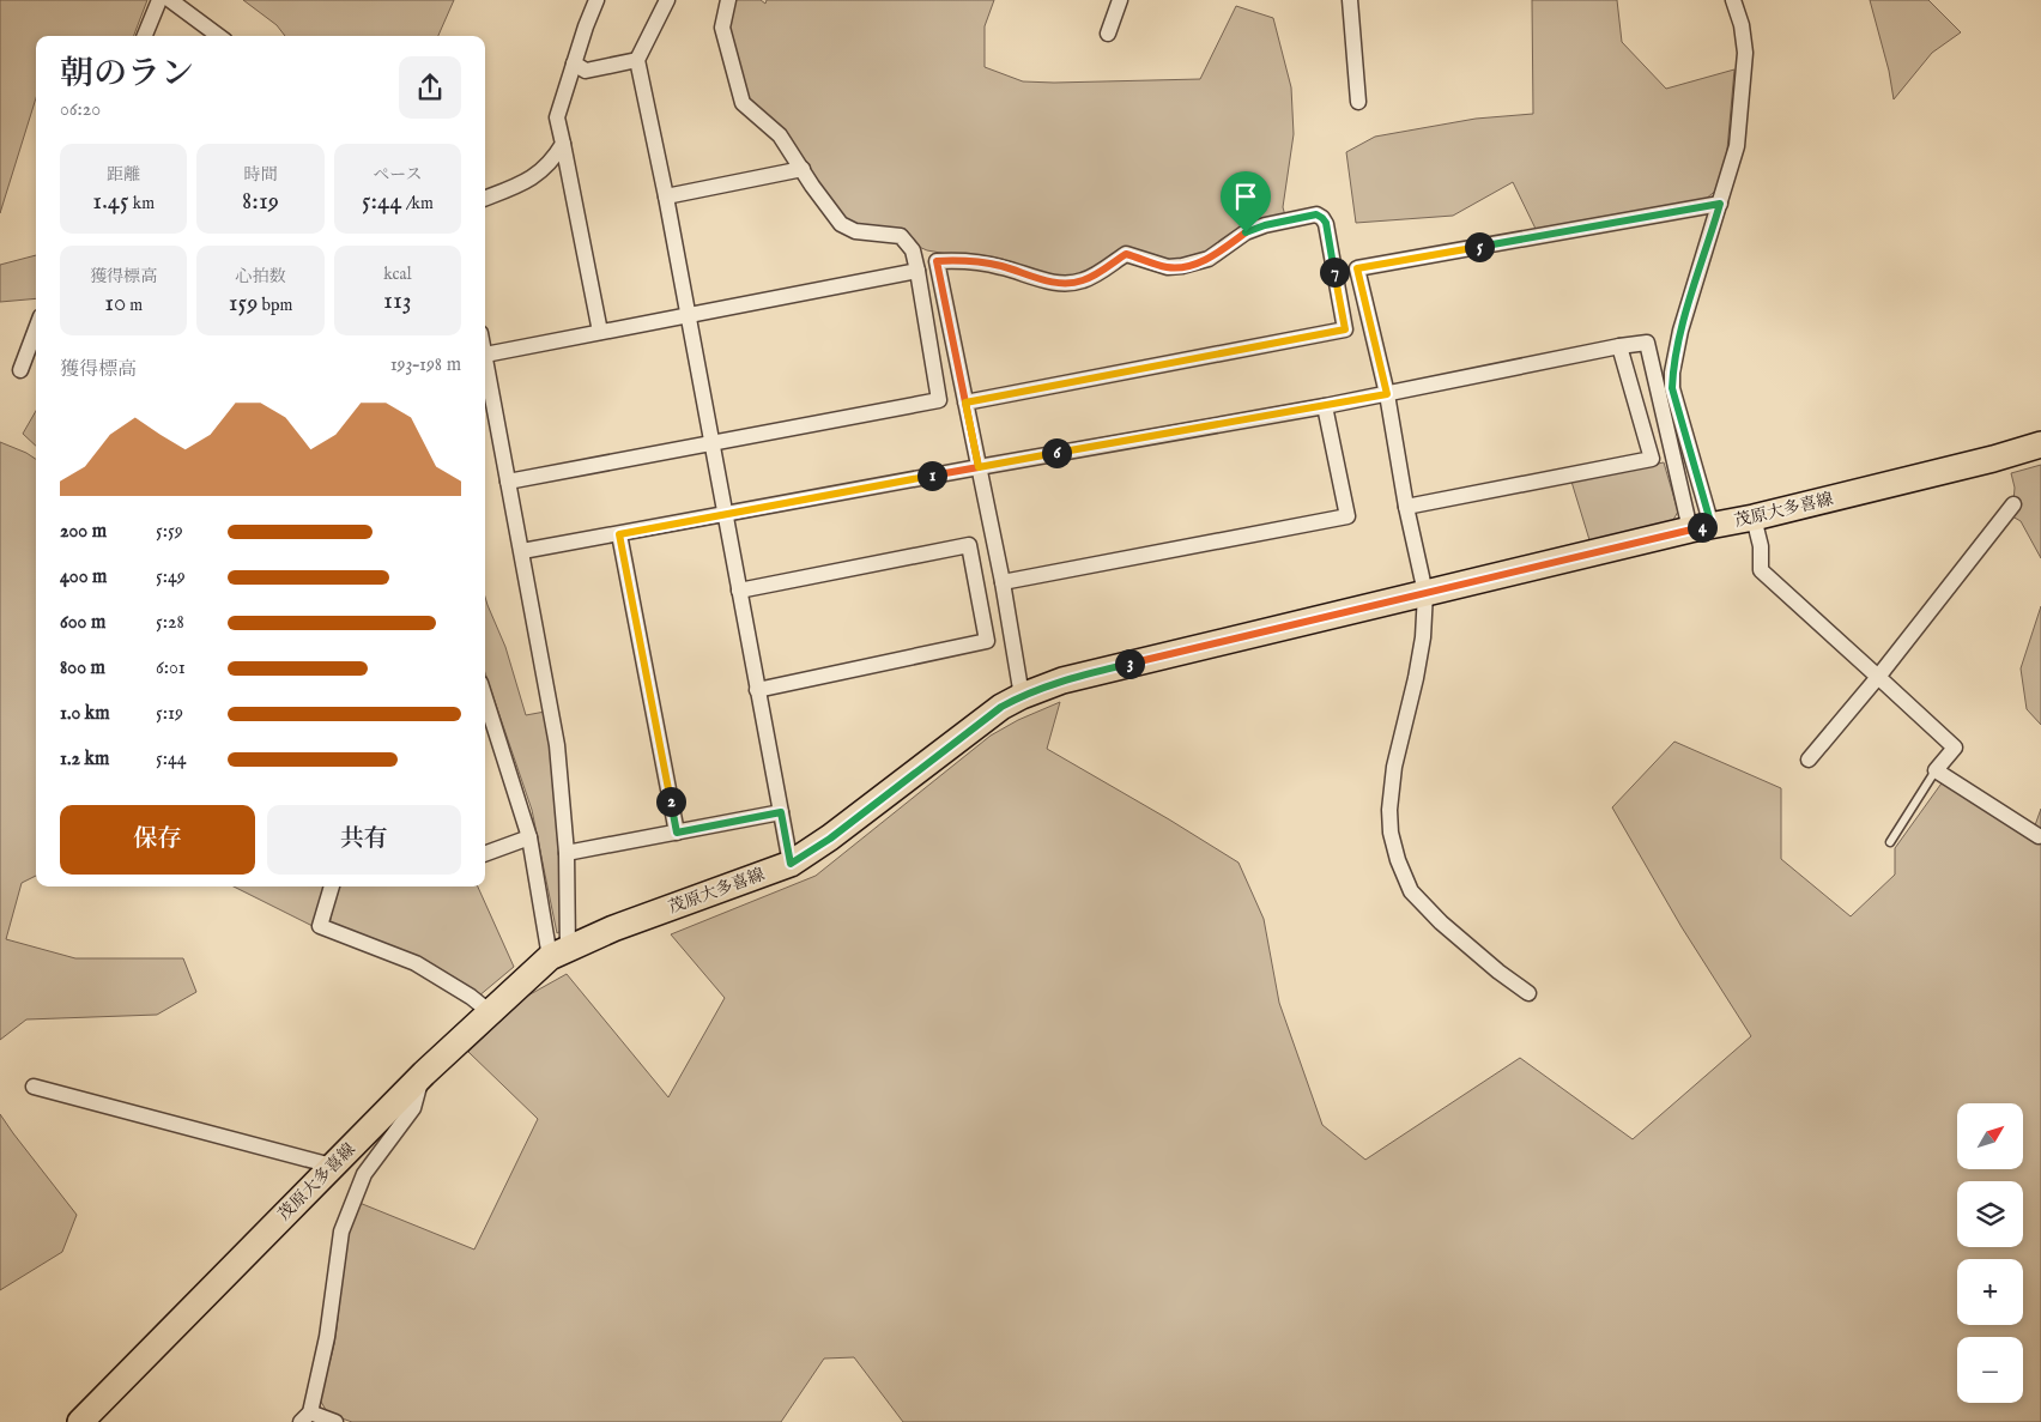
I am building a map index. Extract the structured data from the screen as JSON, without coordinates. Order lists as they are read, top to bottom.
{
  "streets": {
    "main road": ["茂原大多喜線"]
  },
  "north": "top right",
  "page": {
    "heading": ["朝のラン", "06:20"],
    "stats": [
      ["距離", "1.45 km"],
      ["時間", "8:19"],
      ["ペース", "5:44 /km"],
      ["獲得標高", "10 m"],
      ["心拍数", "159 bpm"],
      ["kcal", "113"]
    ],
    "pins": [
      "5",
      "7",
      "6",
      "1",
      "4",
      "3",
      "2"
    ],
    "chart": ["獲得標高", "193–198 m"],
    "list": [
      {
        "name": "200 m",
        "note": "5:59"
      },
      {
        "name": "400 m",
        "note": "5:49"
      },
      {
        "name": "600 m",
        "note": "5:28"
      },
      {
        "name": "800 m",
        "note": "6:01"
      },
      {
        "name": "1.0 km",
        "note": "5:19"
      },
      {
        "name": "1.2 km",
        "note": "5:44"
      }
    ],
    "buttons": ["保存", "共有"],
    "map_buttons": ["+", "−"]
  }
}
